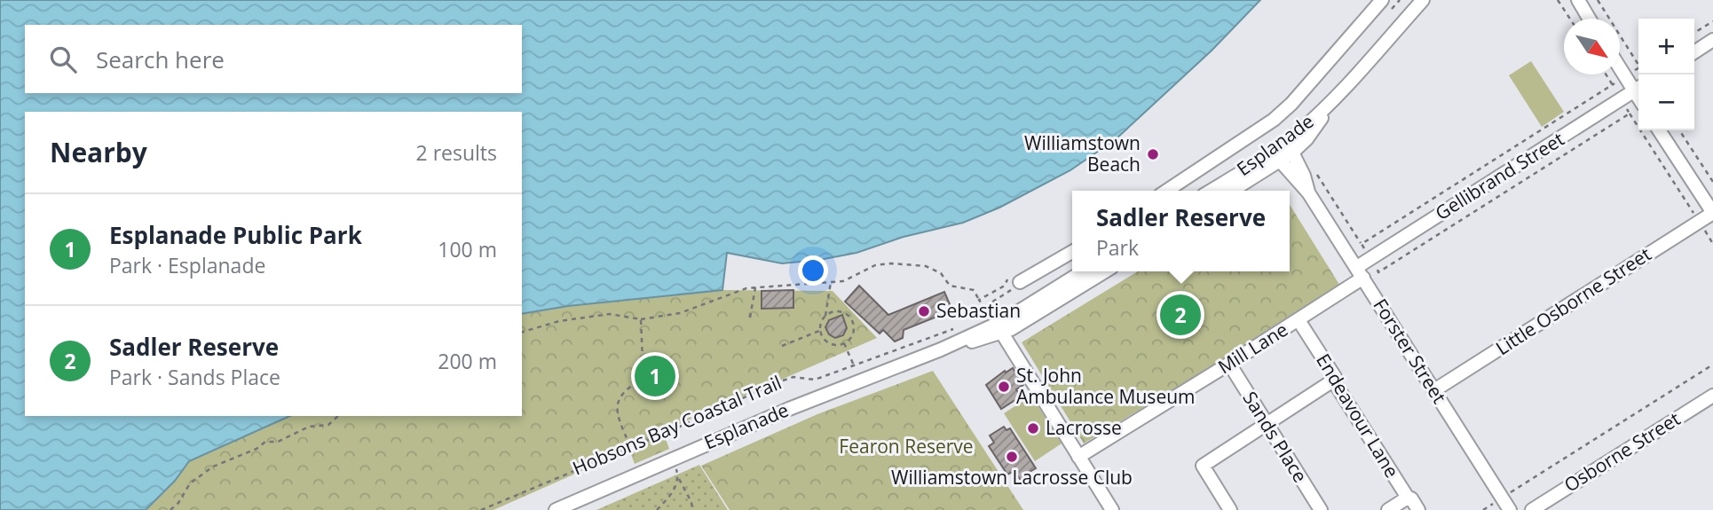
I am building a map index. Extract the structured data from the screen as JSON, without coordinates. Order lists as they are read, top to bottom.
{
  "streets": {
    "street": [
      "Esplanade",
      "Gellibrand Street",
      "Little Osborne Street",
      "Mill Lane",
      "Forster Street",
      "Endeavour Lane",
      "Sands Place",
      "Osborne Street"
    ],
    "path": ["Hobsons Bay Coastal Trail"]
  },
  "crossings": [
    ["Esplanade", "Forster Street"],
    ["Gellibrand Street", "Mill Lane"],
    ["Gellibrand Street", "Forster Street"],
    ["Little Osborne Street", "Forster Street"],
    ["Mill Lane", "Forster Street"],
    ["Mill Lane", "Endeavour Lane"],
    ["Mill Lane", "Sands Place"]
  ],
  "parks": ["Fearon Reserve"],
  "places": [
    "Williamstown Beach",
    "Sebastian",
    "St. John Ambulance Museum",
    "Lacrosse",
    "Williamstown Lacrosse Club"
  ],
  "north": "bottom right",
  "page": {
    "map_buttons": ["+", "−"],
    "search": "Search here",
    "heading": ["Nearby", "2 results"],
    "popup": ["Sadler Reserve", "Park"],
    "list": [
      {
        "mark": "1",
        "name": "Esplanade Public Park",
        "note": "Park · Esplanade",
        "value": "100 m"
      },
      {
        "mark": "2",
        "name": "Sadler Reserve",
        "note": "Park · Sands Place",
        "value": "200 m"
      }
    ],
    "pins": ["2", "1"]
  }
}
